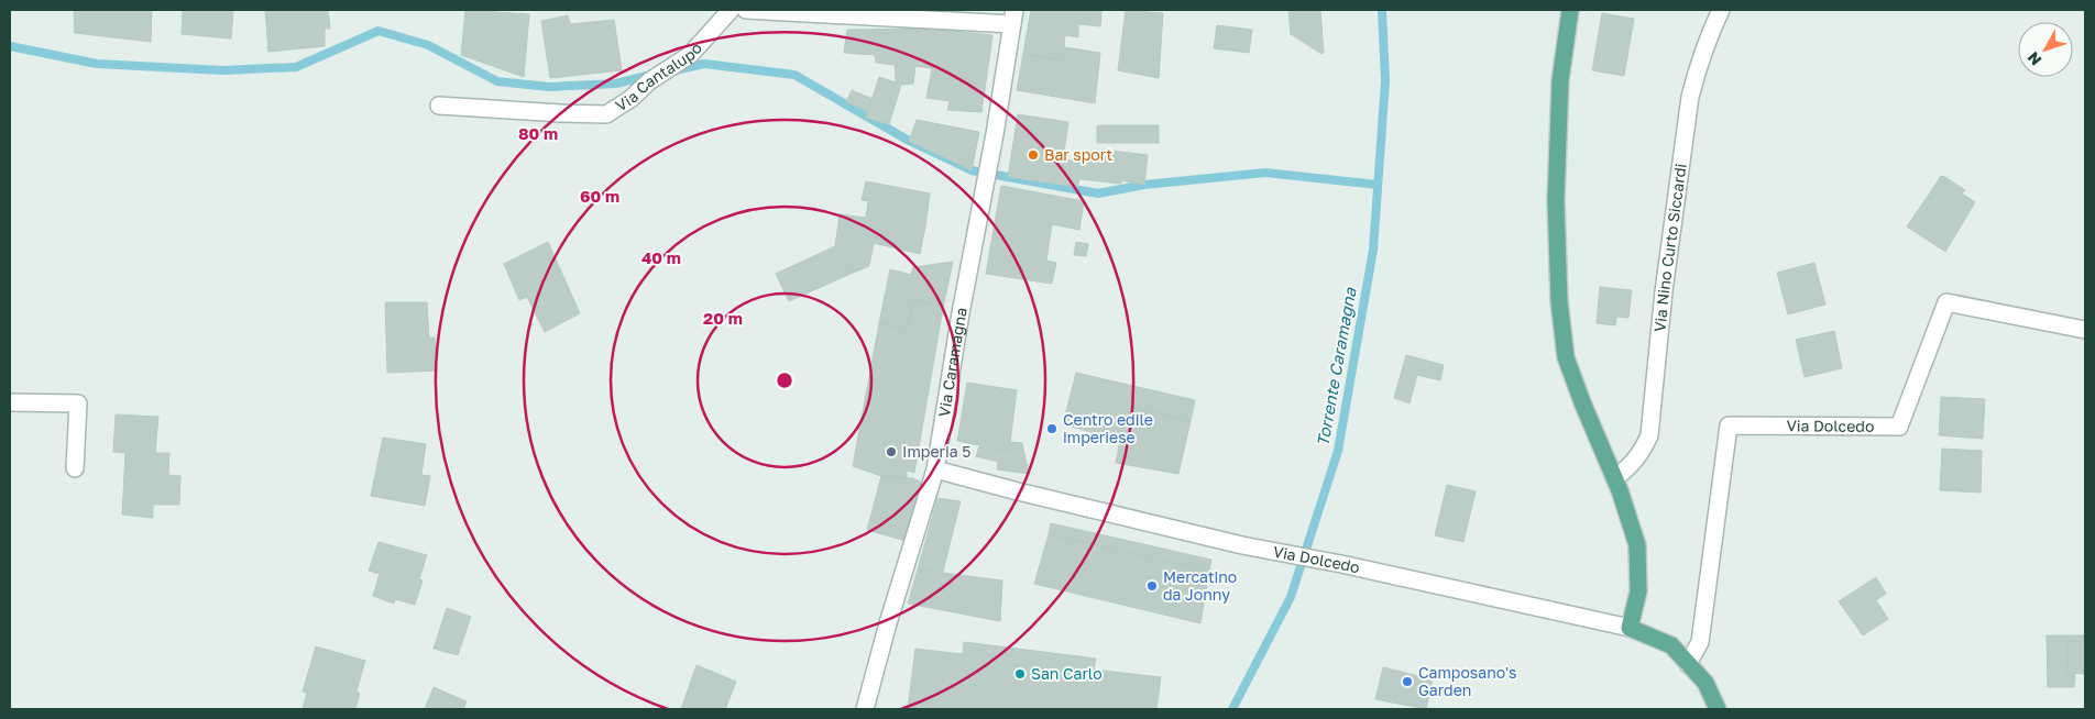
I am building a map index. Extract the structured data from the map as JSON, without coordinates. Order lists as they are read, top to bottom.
{
  "streets": {
    "main road": ["Via Dolcedo"],
    "street": ["Via Cantalupo", "Via Nino Curto Siccardi", "Via Caramagna"]
  },
  "crossings": [
    ["Via Caramagna", "Via Dolcedo"]
  ],
  "water": ["Torrente Caramagna"],
  "places": [
    "Bar sport",
    "Centro edile imperiese",
    "Imperia 5",
    "Mercatino da Jonny",
    "San Carlo",
    "Camposano's Garden"
  ],
  "north": "bottom left",
  "rings": [
    "80 m",
    "60 m",
    "40 m",
    "20 m"
  ]
}
